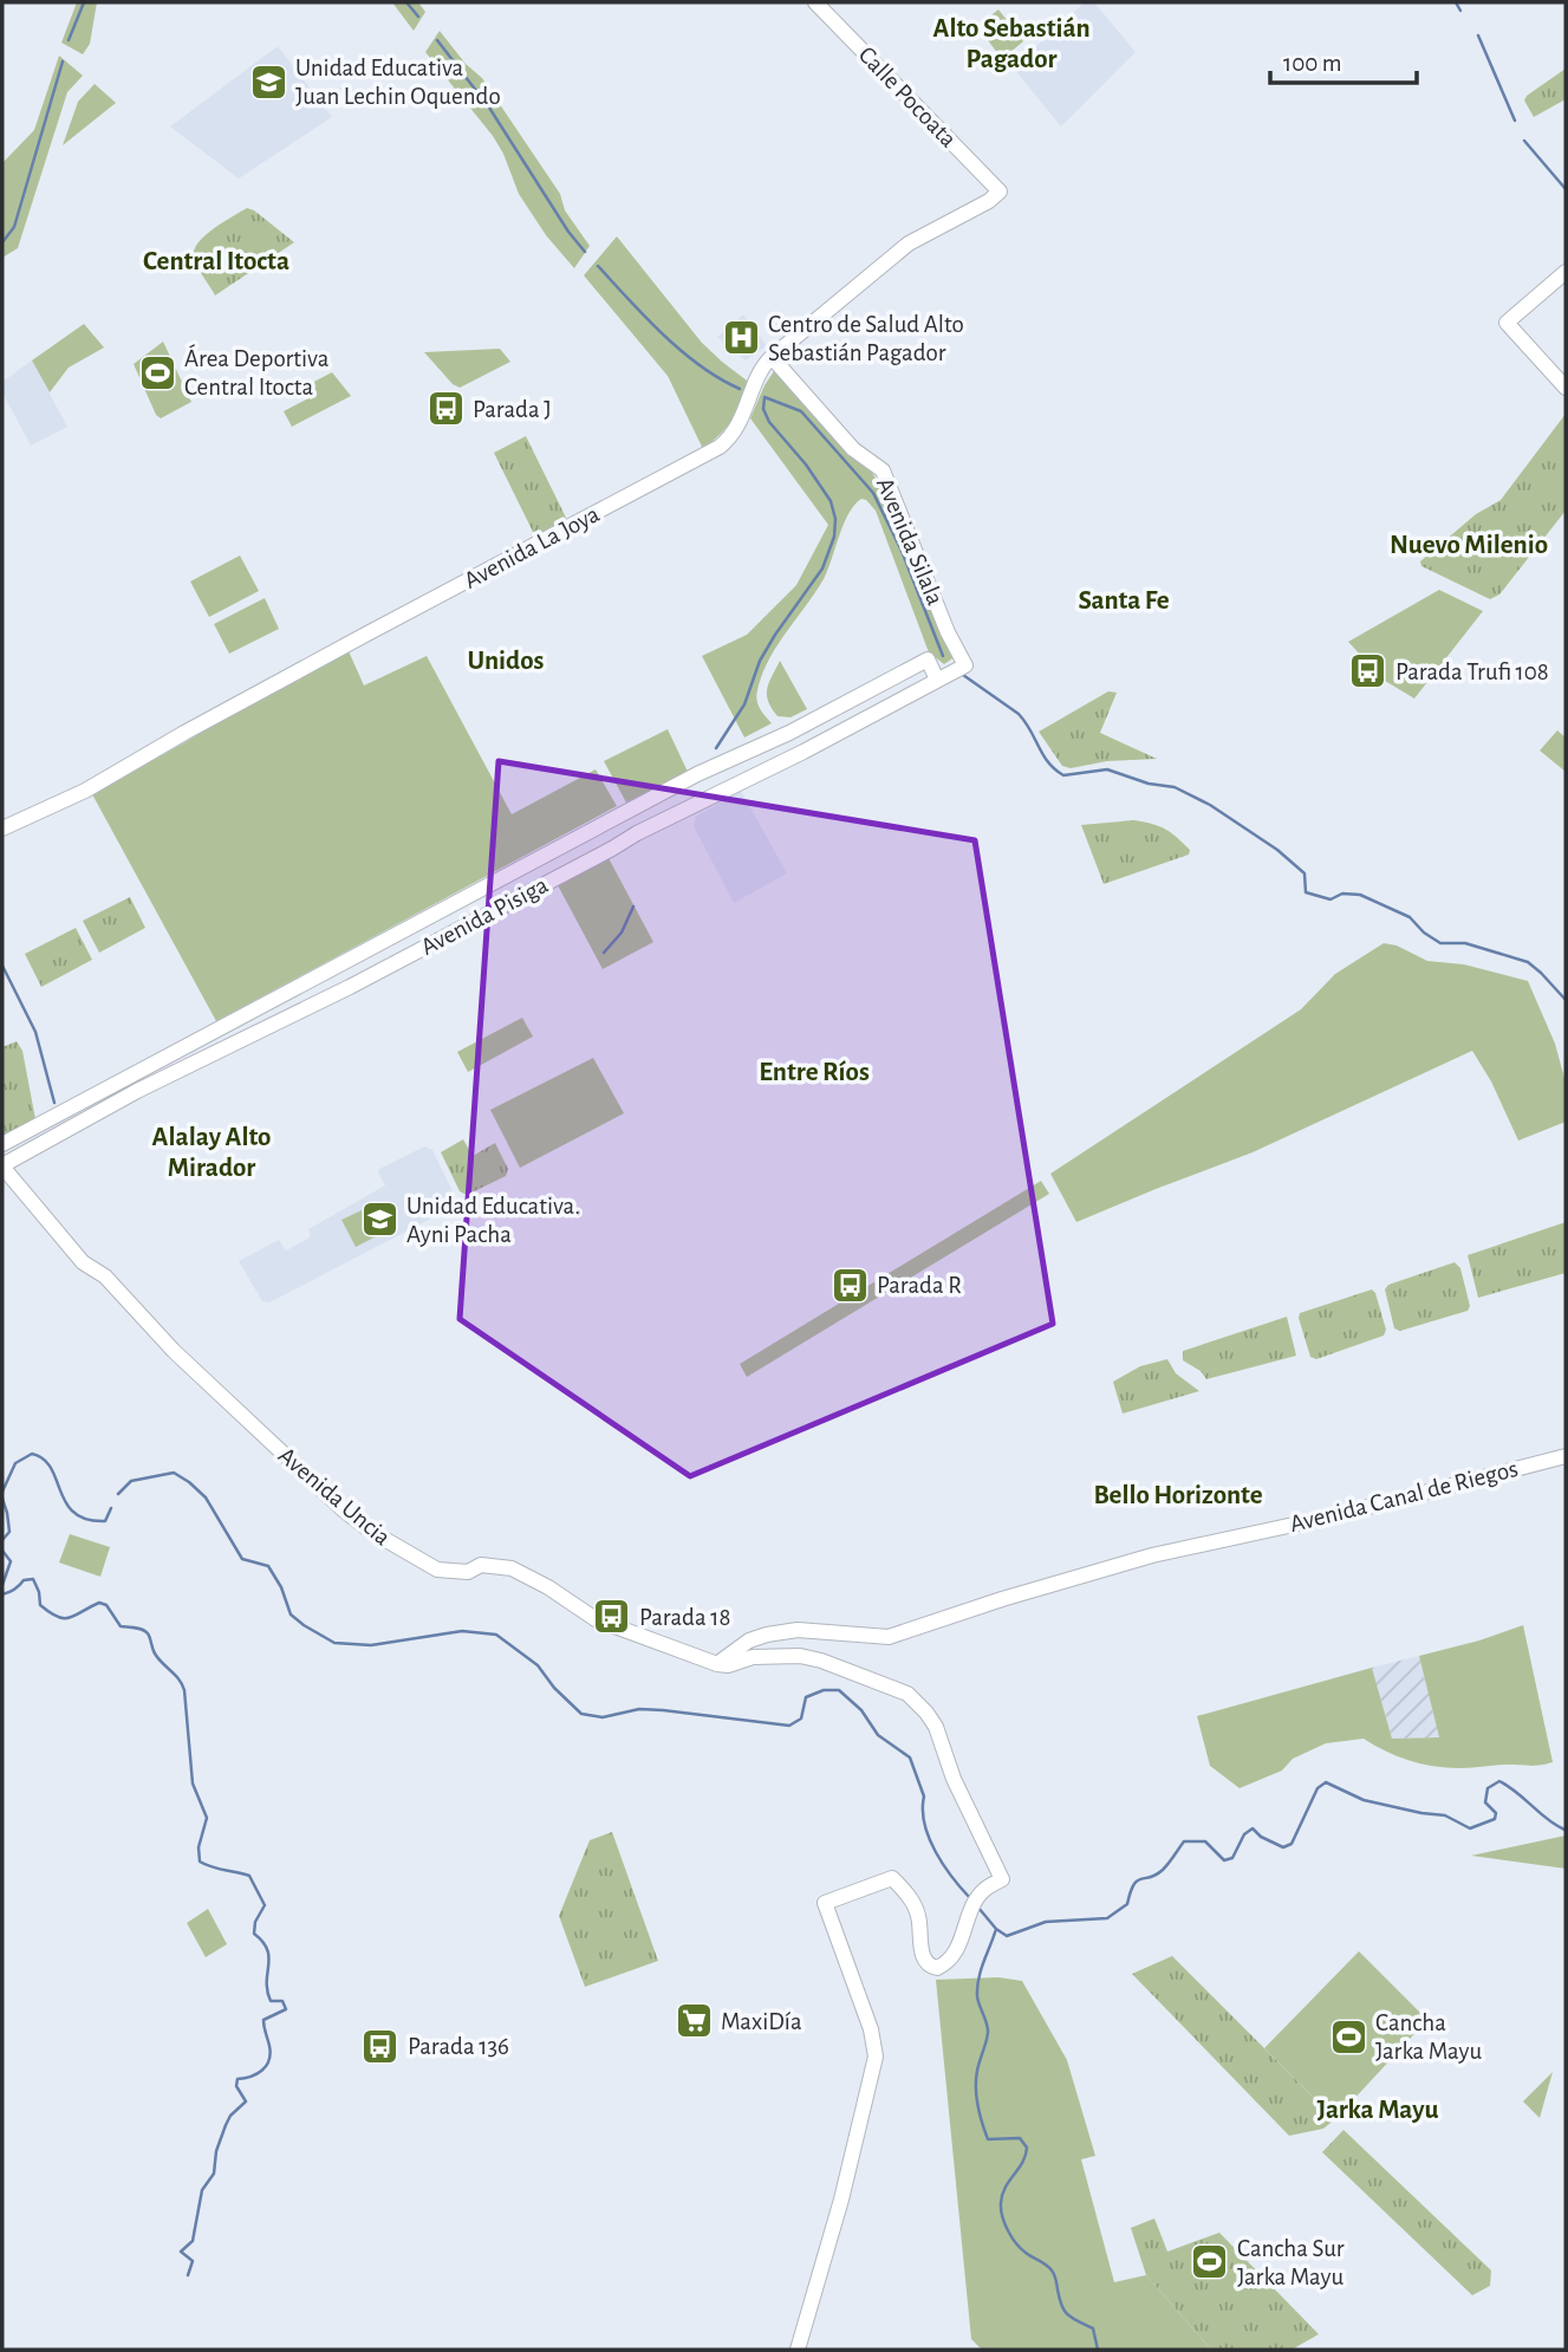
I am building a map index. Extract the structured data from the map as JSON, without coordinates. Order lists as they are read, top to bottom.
{
  "streets": {
    "street": [
      "Calle Pocoata",
      "Avenida Silala",
      "Avenida La Joya",
      "Avenida Pisiga",
      "Avenida Uncia",
      "Avenida Canal de Riegos"
    ]
  },
  "crossings": [
    ["Calle Pocoata", "Avenida La Joya"],
    ["Avenida Silala", "Avenida La Joya"],
    ["Avenida Silala", "Avenida Pisiga"],
    ["Avenida Pisiga", "Avenida Uncia"],
    ["Avenida Uncia", "Avenida Canal de Riegos"]
  ],
  "districts": [
    "Alto Sebastián Pagador",
    "Central Itocta",
    "Nuevo Milenio",
    "Santa Fe",
    "Unidos",
    "Entre Ríos",
    "Alalay Alto Mirador",
    "Bello Horizonte",
    "Jarka Mayu"
  ],
  "places": {
    "school or university": ["Unidad Educativa Juan Lechin Oquendo", "Unidad Educativa. Ayni Pacha"],
    "hospital": ["Centro de Salud Alto Sebastián Pagador"],
    "sports": ["Área Deportiva Central Itocta", "Cancha Jarka Mayu", "Cancha Sur Jarka Mayu"],
    "bus stop": [
      "Parada J",
      "Parada Trufi 108",
      "Parada R",
      "Parada 18",
      "Parada 136"
    ],
    "supermarket": ["MaxiDía"]
  },
  "scale_bar": "100 m"
}
